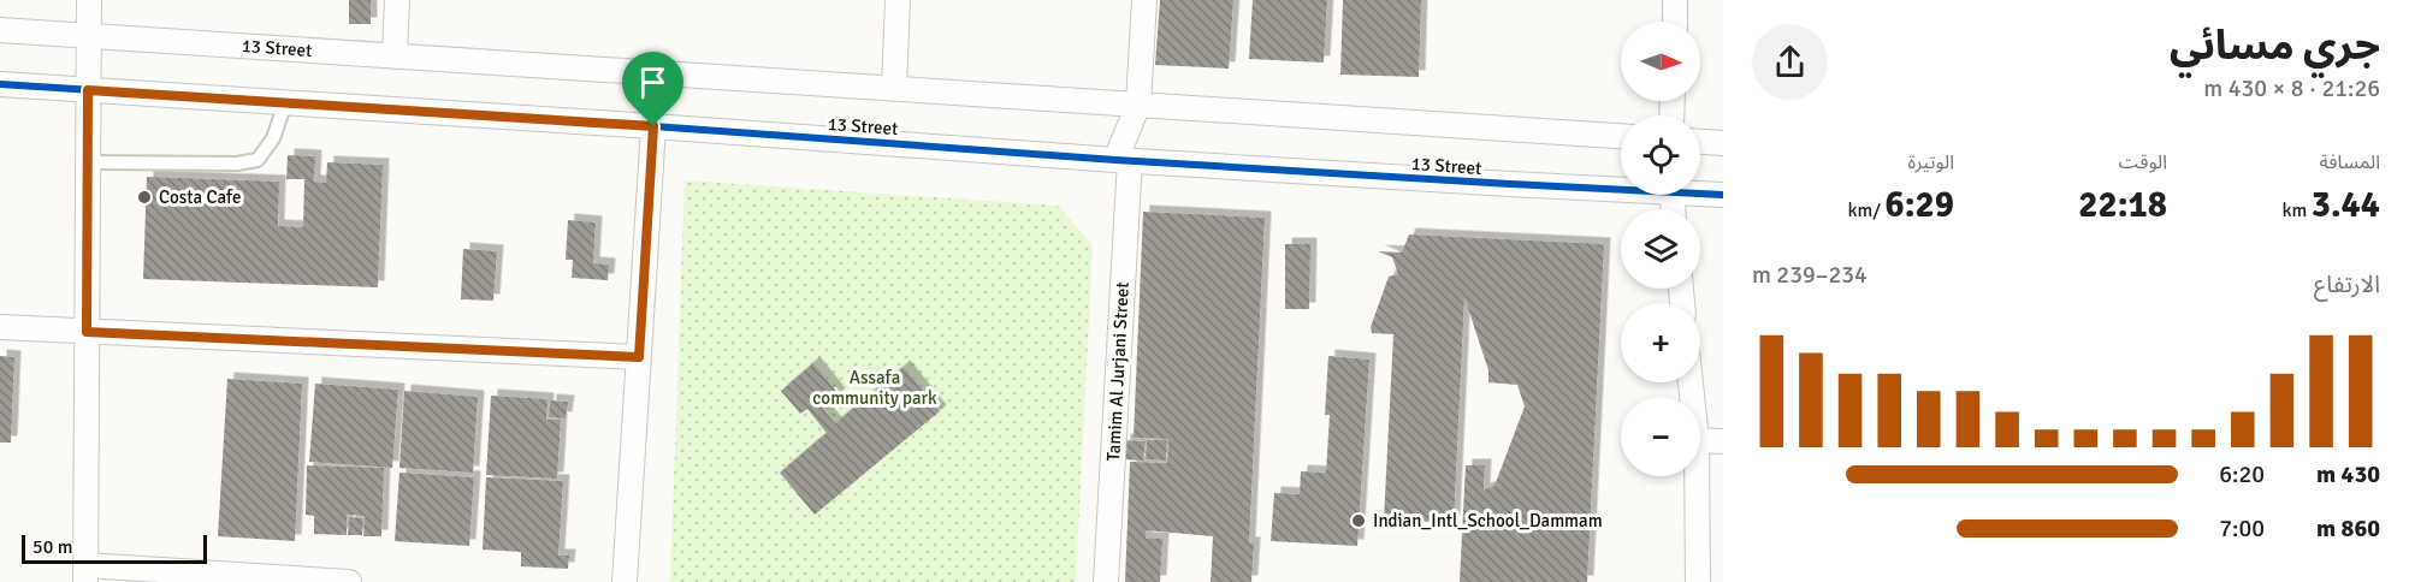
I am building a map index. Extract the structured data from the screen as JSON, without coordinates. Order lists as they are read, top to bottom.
{
  "streets": {
    "street": ["13 Street", "Tamim Al Jurjani Street"]
  },
  "crossings": [
    ["13 Street", "Tamim Al Jurjani Street"]
  ],
  "parks": ["Assafa community park"],
  "places": ["Costa Cafe", "Indian_Intl_School_Dammam"],
  "scale_bar": "50 m",
  "north": "right",
  "page": {
    "heading": ["جري مسائي", "21:26 · 8 × 430 m"],
    "map_buttons": ["+", "−"],
    "stats": [
      ["المسافة", "3.44 km"],
      ["الوقت", "22:18"],
      ["الوتيرة", "6:29 /km"]
    ],
    "chart": ["الارتفاع", "234–239 m"],
    "list": [
      {
        "name": "430 m",
        "note": "6:20"
      },
      {
        "name": "860 m",
        "note": "7:00"
      }
    ],
    "scale": "50 m"
  }
}
